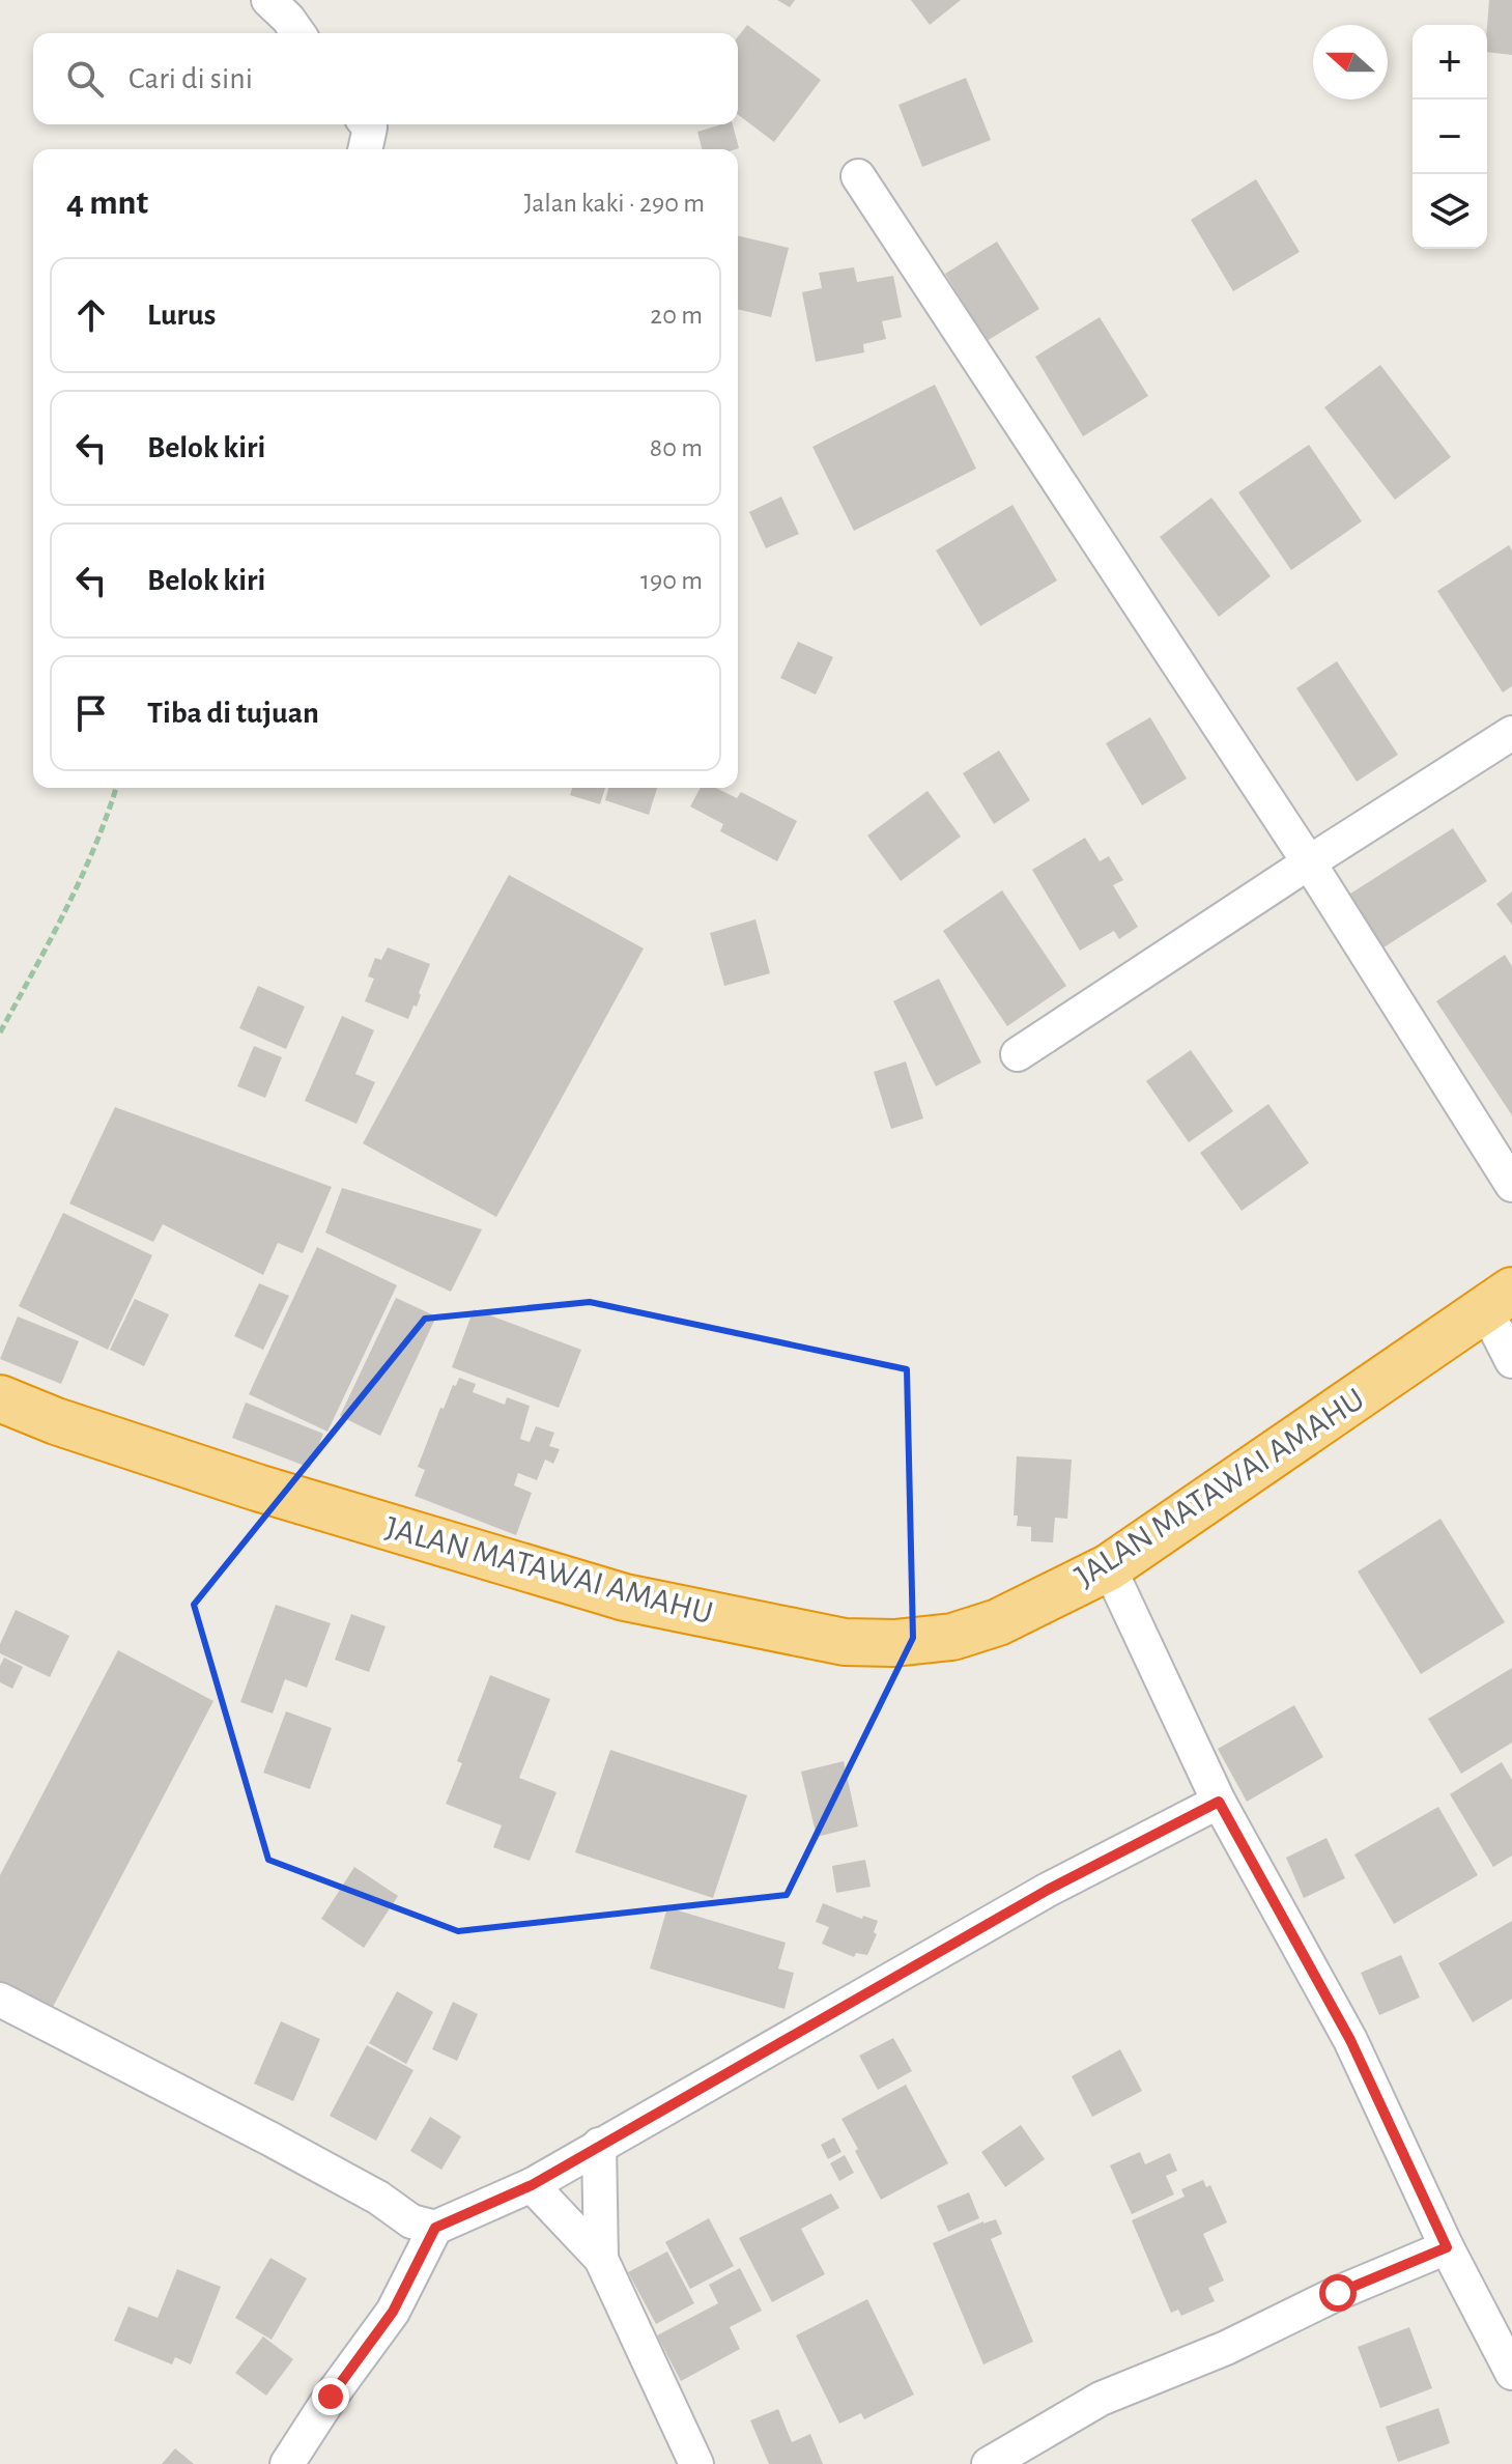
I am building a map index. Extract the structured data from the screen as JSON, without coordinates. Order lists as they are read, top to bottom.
{
  "streets": {
    "highway": ["JALAN MATAWAI AMAHU"]
  },
  "north": "left",
  "page": {
    "map_buttons": ["+", "−"],
    "search": "Cari di sini",
    "heading": ["4 mnt", "Jalan kaki · 290 m"],
    "list": [
      ["Lurus", "20 m"],
      ["Belok kiri", "80 m"],
      ["Belok kiri", "190 m"],
      "Tiba di tujuan"
    ]
  }
}
